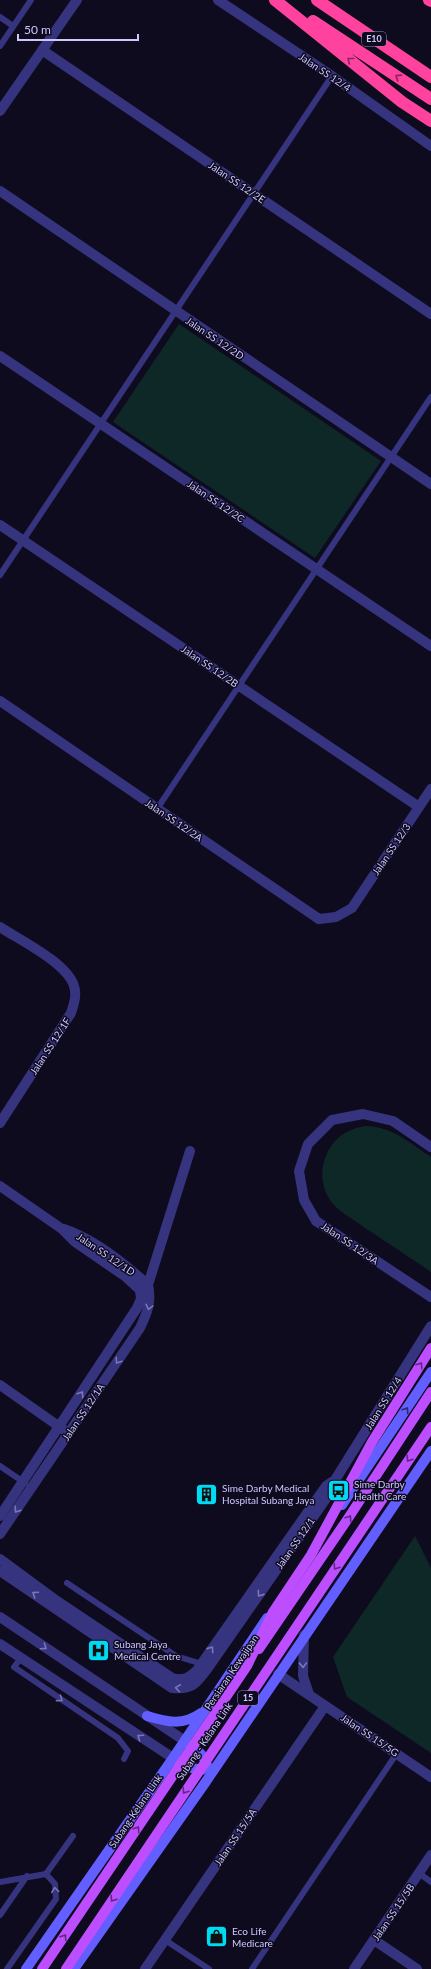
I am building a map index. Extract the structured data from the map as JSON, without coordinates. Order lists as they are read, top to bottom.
{
  "streets": {
    "highway": ["E10"],
    "main road": [
      "Persiaran Kewajipan",
      "15",
      "Subang - Kelana Link",
      "Subang-Kelana Link"
    ],
    "street": [
      "Jalan SS 12/4",
      "Jalan SS 12/2E",
      "Jalan SS 12/2D",
      "Jalan SS 12/2C",
      "Jalan SS 12/2B",
      "Jalan SS 12/2A",
      "Jalan SS 12/3",
      "Jalan SS 12/1F",
      "Jalan SS 12/3A",
      "Jalan SS 12/1D",
      "Jalan SS 12/1A",
      "Jalan SS 12/1",
      "Jalan SS 15/5G",
      "Jalan SS 15/5A",
      "Jalan SS 15/5B"
    ]
  },
  "crossings": [
    ["Jalan SS 12/4", "Jalan SS 12/1"],
    ["Jalan SS 12/2B", "Jalan SS 12/3"],
    ["Jalan SS 12/2A", "Jalan SS 12/3"],
    ["Jalan SS 12/1D", "Jalan SS 12/1A"],
    ["15", "Subang-Kelana Link"],
    ["Jalan SS 15/5G", "Jalan SS 15/5A"]
  ],
  "places": {
    "bus stop": ["Sime Darby Health Care"],
    "building": ["Sime Darby Medical Hospital Subang Jaya"],
    "hospital": ["Subang Jaya Medical Centre"],
    "shop": ["Eco Life Medicare"]
  },
  "scale_bar": "50 m"
}
